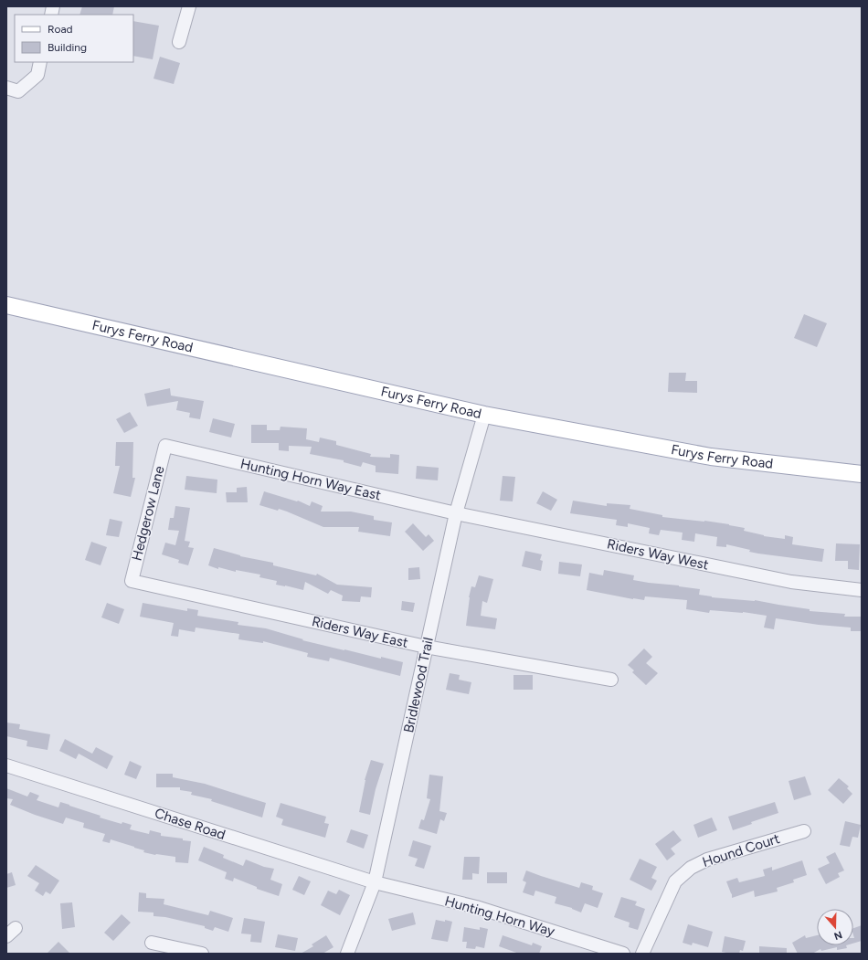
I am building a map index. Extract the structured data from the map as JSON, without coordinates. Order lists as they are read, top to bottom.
{
  "streets": {
    "main road": ["Furys Ferry Road"],
    "street": [
      "Hunting Horn Way East",
      "Hedgerow Lane",
      "Riders Way West",
      "Riders Way East",
      "Bridlewood Trail",
      "Chase Road",
      "Hound Court",
      "Hunting Horn Way"
    ]
  },
  "crossings": [
    ["Furys Ferry Road", "Bridlewood Trail"],
    ["Hunting Horn Way East", "Hedgerow Lane"],
    ["Hunting Horn Way East", "Riders Way West"],
    ["Hunting Horn Way East", "Bridlewood Trail"],
    ["Hedgerow Lane", "Riders Way East"],
    ["Riders Way West", "Bridlewood Trail"],
    ["Riders Way East", "Bridlewood Trail"],
    ["Bridlewood Trail", "Chase Road"],
    ["Bridlewood Trail", "Hunting Horn Way"],
    ["Chase Road", "Hunting Horn Way"]
  ],
  "legend": ["Road", "Building"],
  "north": "bottom"
}
